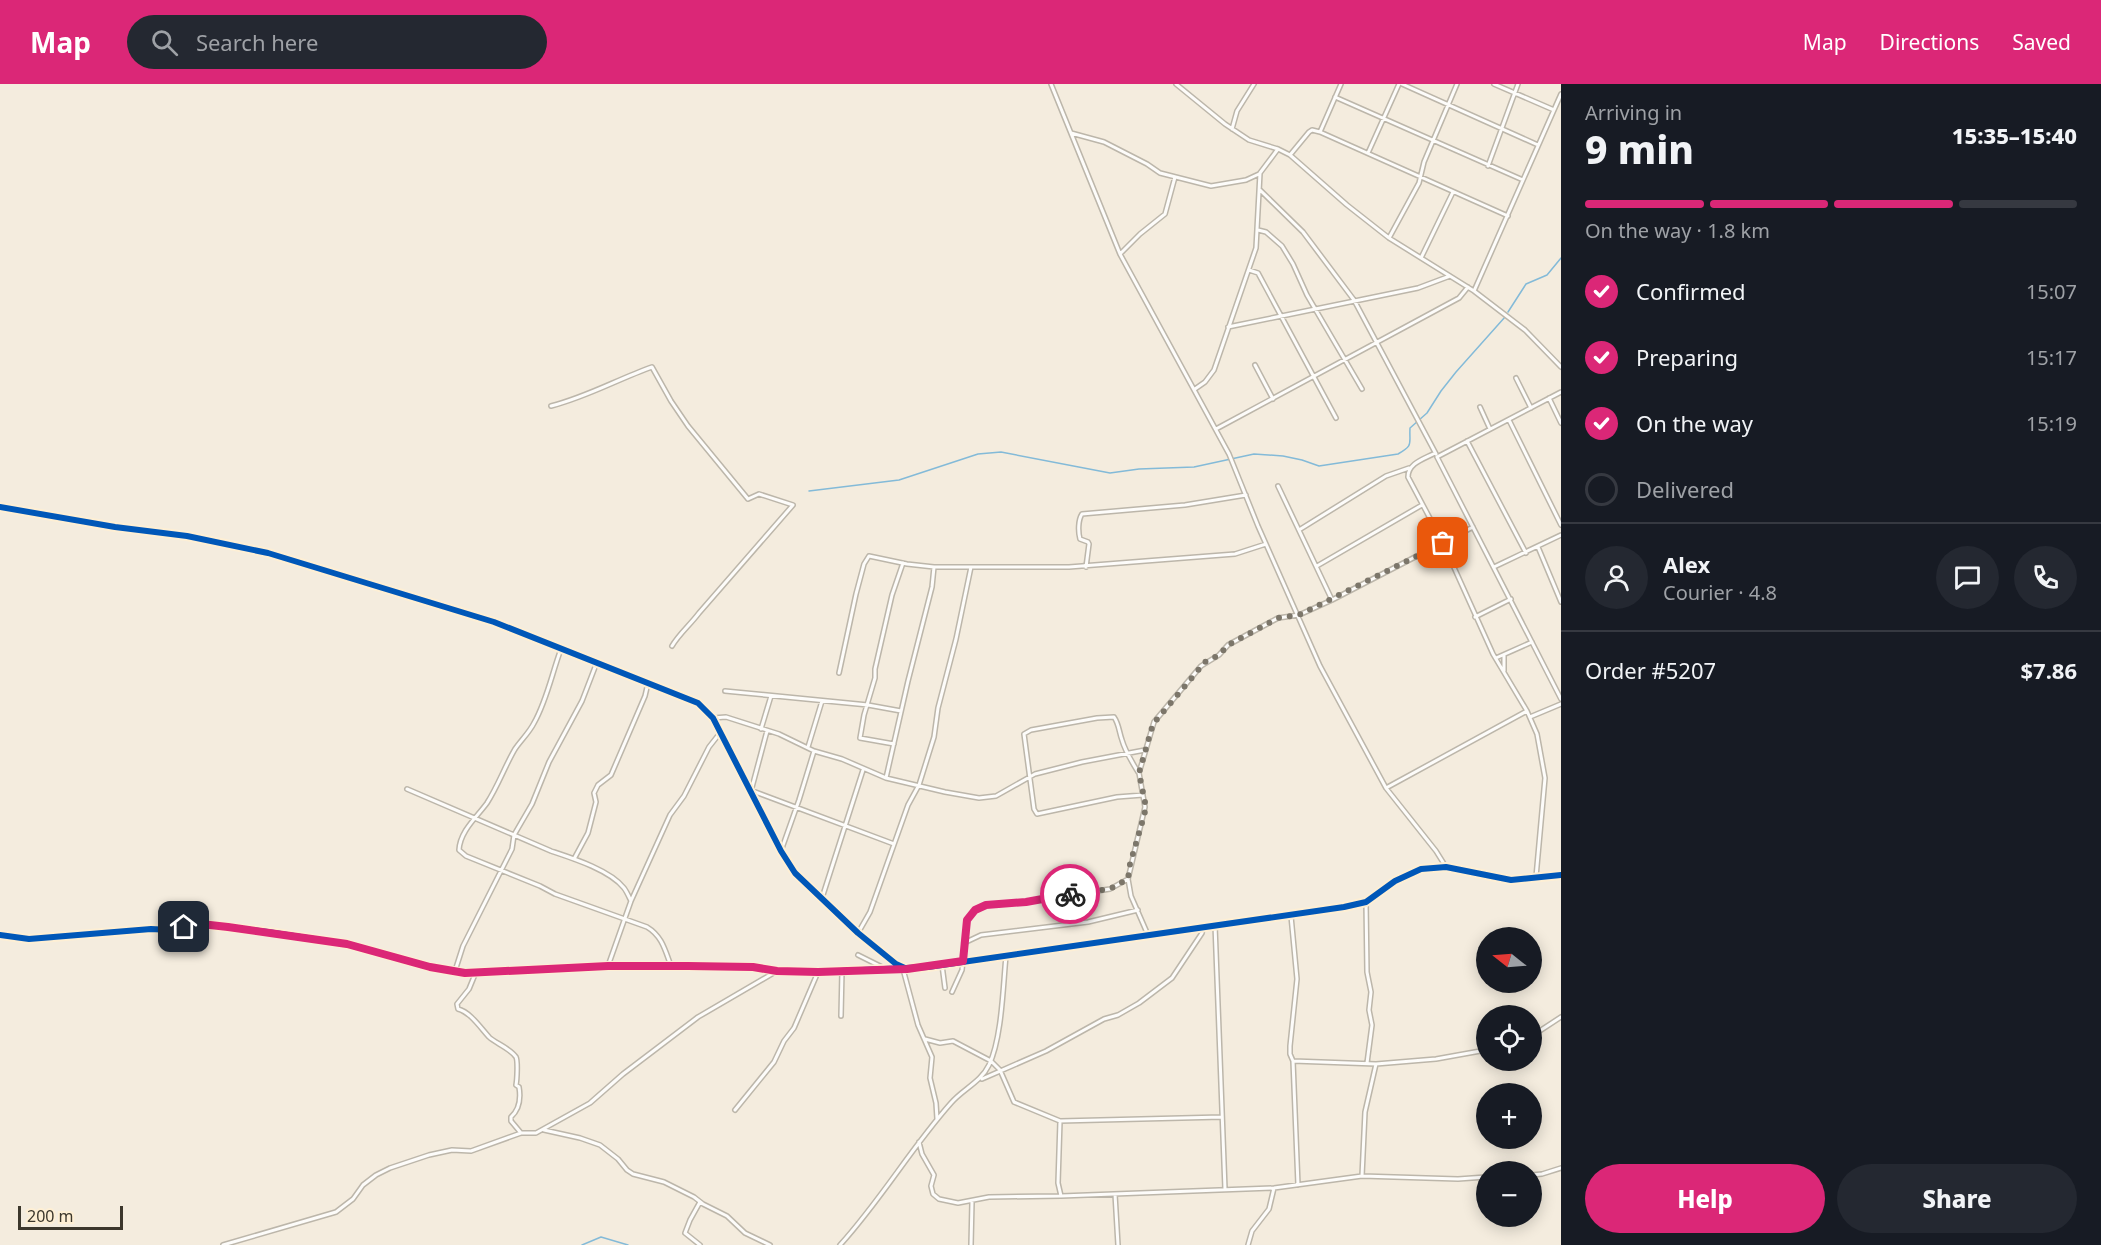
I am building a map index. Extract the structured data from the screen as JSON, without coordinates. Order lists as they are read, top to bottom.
{
  "scale_bar": "200 m",
  "north": "left",
  "page": {
    "header": "Map",
    "search": "Search here",
    "nav": ["Map", "Directions", "Saved"],
    "heading": ["9 min", "Arriving in", "15:35–15:40"],
    "panel": [
      "Alex",
      "Courier · 4.8",
      "Order #5207",
      "$7.86"
    ],
    "bar": "On the way · 1.8 km",
    "list": [
      ["Confirmed", "15:07"],
      ["Preparing", "15:17"],
      ["On the way", "15:19"],
      "Delivered"
    ],
    "map_buttons": ["+", "−"],
    "buttons": ["Help", "Share"],
    "scale": "200 m"
  }
}
